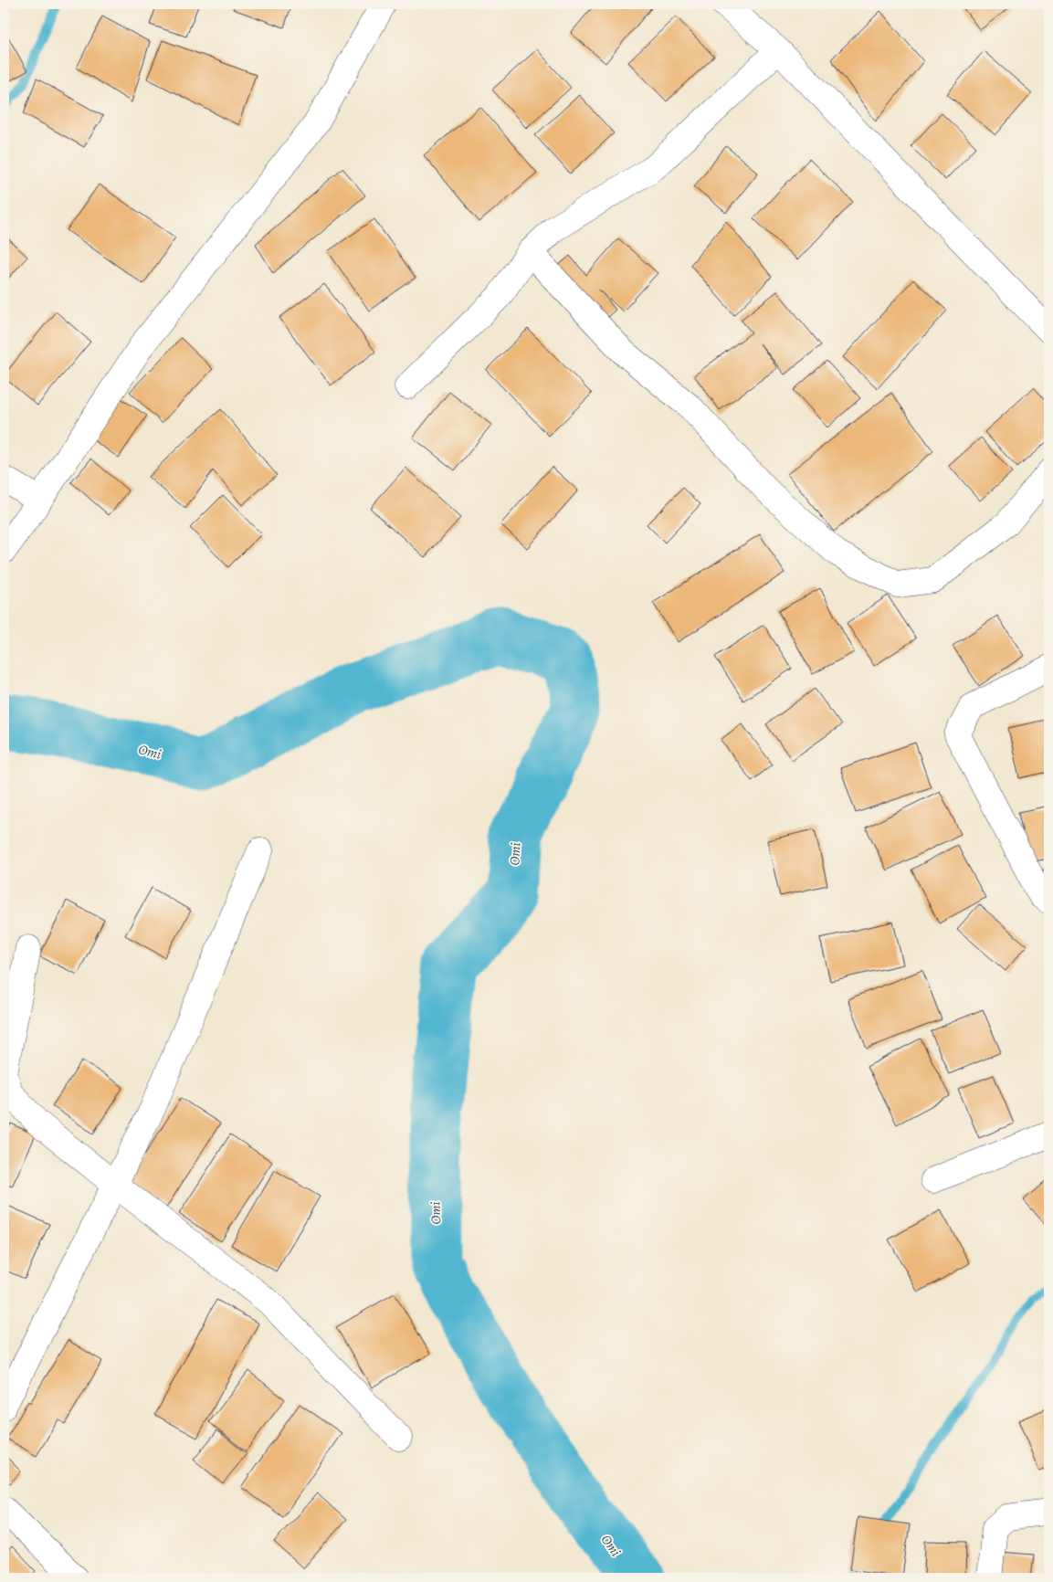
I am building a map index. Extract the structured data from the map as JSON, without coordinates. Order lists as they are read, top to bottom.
{
  "water": ["Omi"]
}
